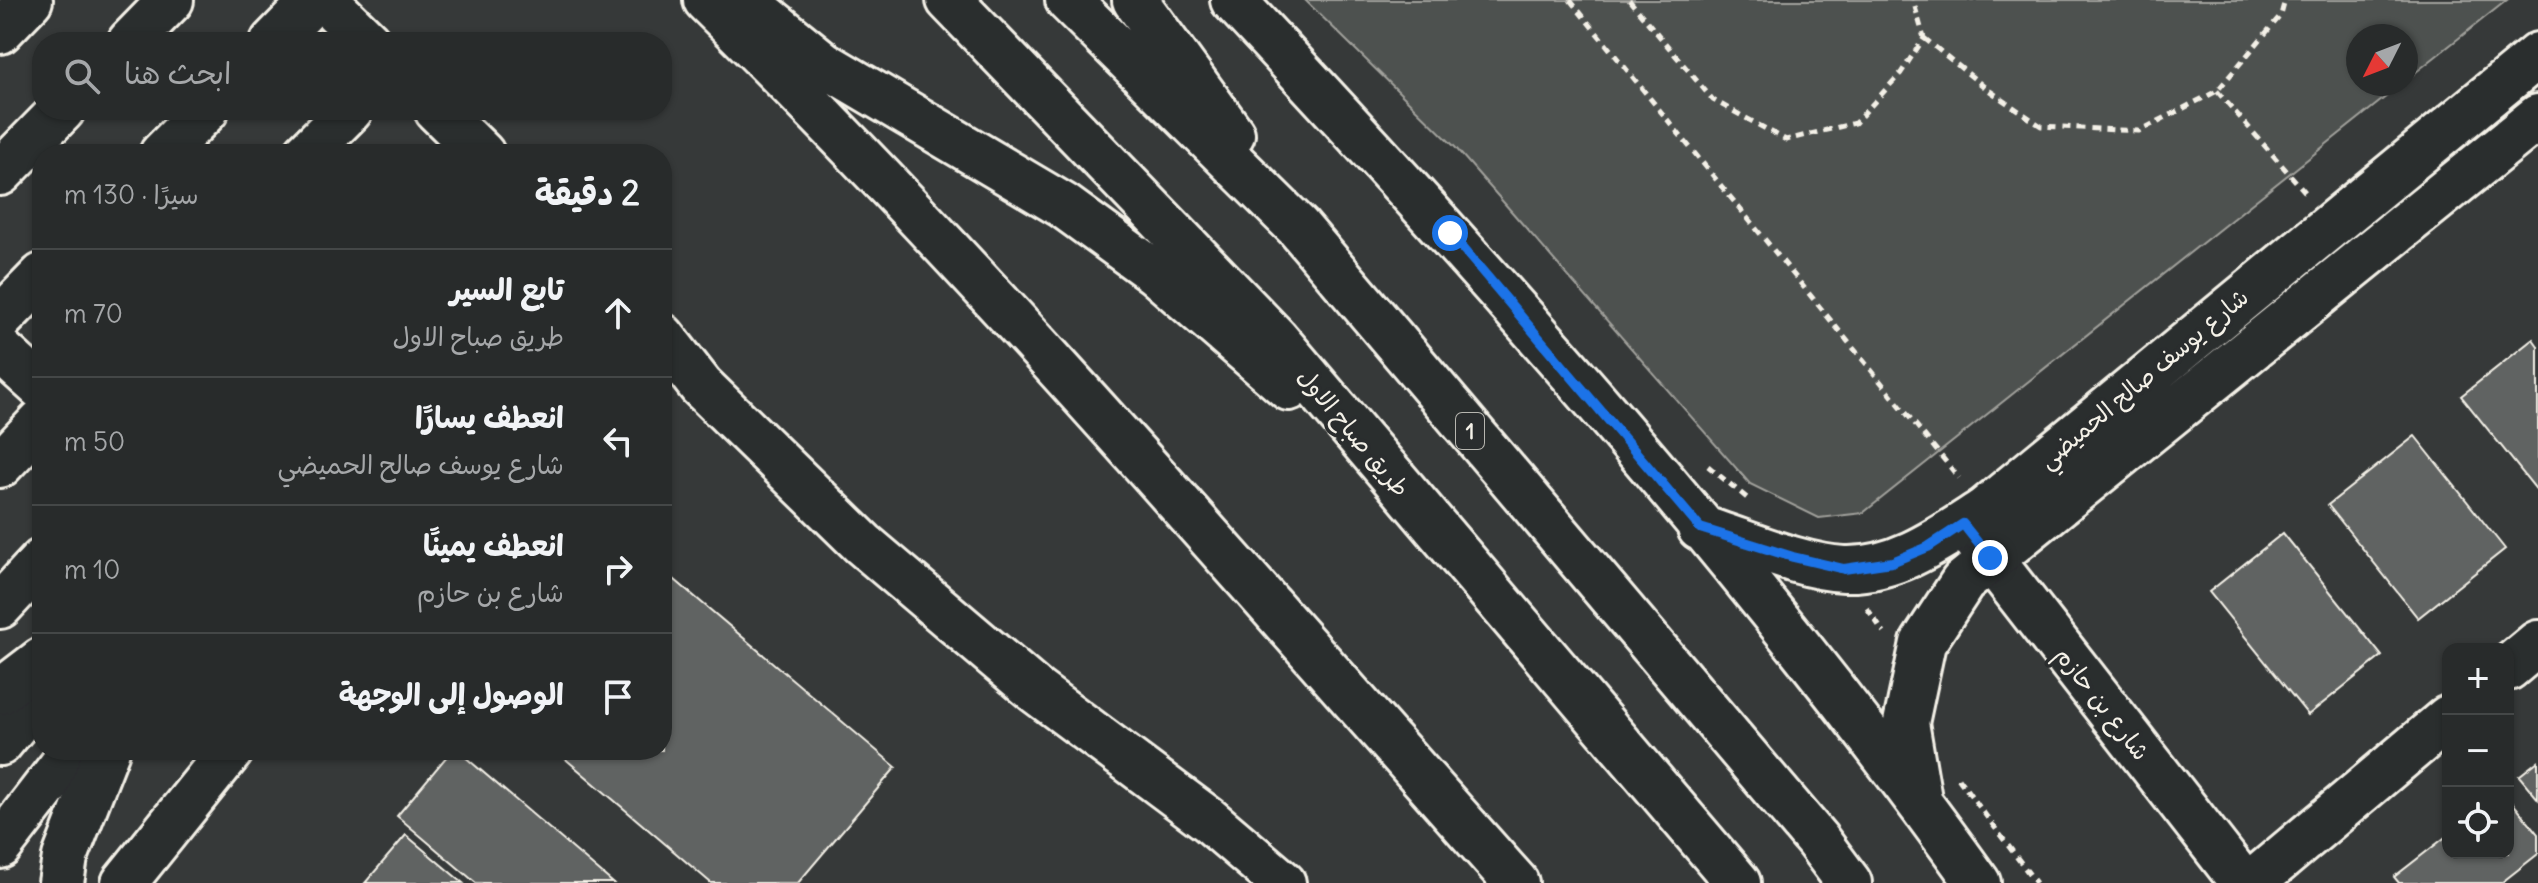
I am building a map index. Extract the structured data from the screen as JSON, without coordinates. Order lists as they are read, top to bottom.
{
  "streets": {
    "main road": [
      "شارع يوسف صالح الحميضي",
      "1",
      "طريق صباح الاول",
      "شارع بن حازم"
    ]
  },
  "crossings": [
    ["شارع يوسف صالح الحميضي", "شارع بن حازم"]
  ],
  "north": "bottom left",
  "page": {
    "search": "ابحث هنا",
    "heading": ["2 دقيقة", "سيرًا · 130 m"],
    "list": [
      ["تابع السير", "طريق صباح الاول", "70 m"],
      ["انعطف يسارًا", "شارع يوسف صالح الحميضي", "50 m"],
      ["انعطف يمينًا", "شارع بن حازم", "10 m"],
      "الوصول إلى الوجهة"
    ],
    "map_buttons": ["+", "−"]
  }
}
